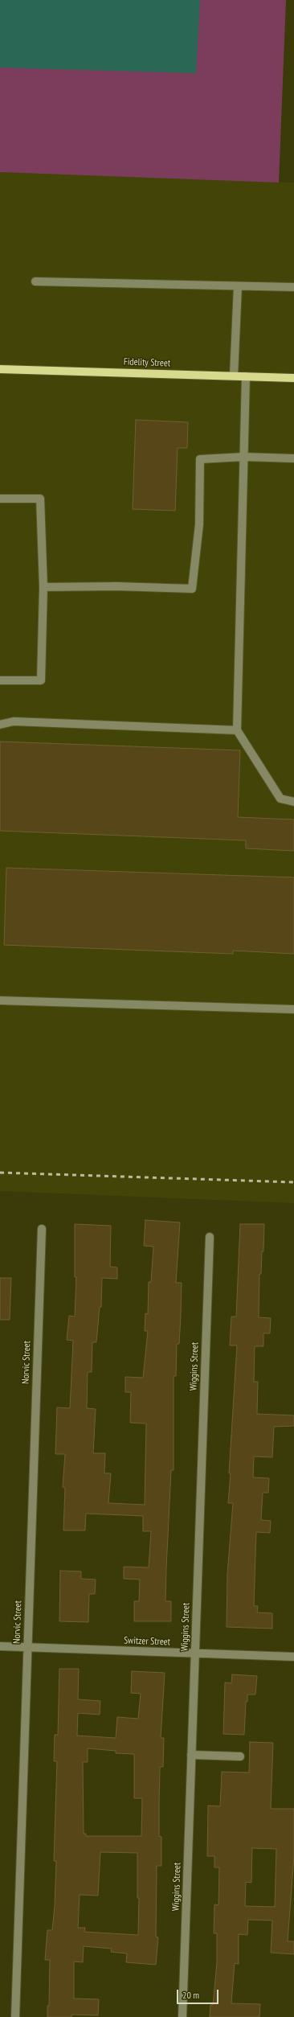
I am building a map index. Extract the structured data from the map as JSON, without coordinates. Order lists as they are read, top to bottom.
{
  "streets": {
    "main road": ["Fidelity Street"],
    "street": ["Norvic Street", "Wiggins Street", "Switzer Street"]
  },
  "crossings": [
    ["Norvic Street", "Switzer Street"],
    ["Wiggins Street", "Switzer Street"]
  ],
  "scale_bar": "20 m"
}
